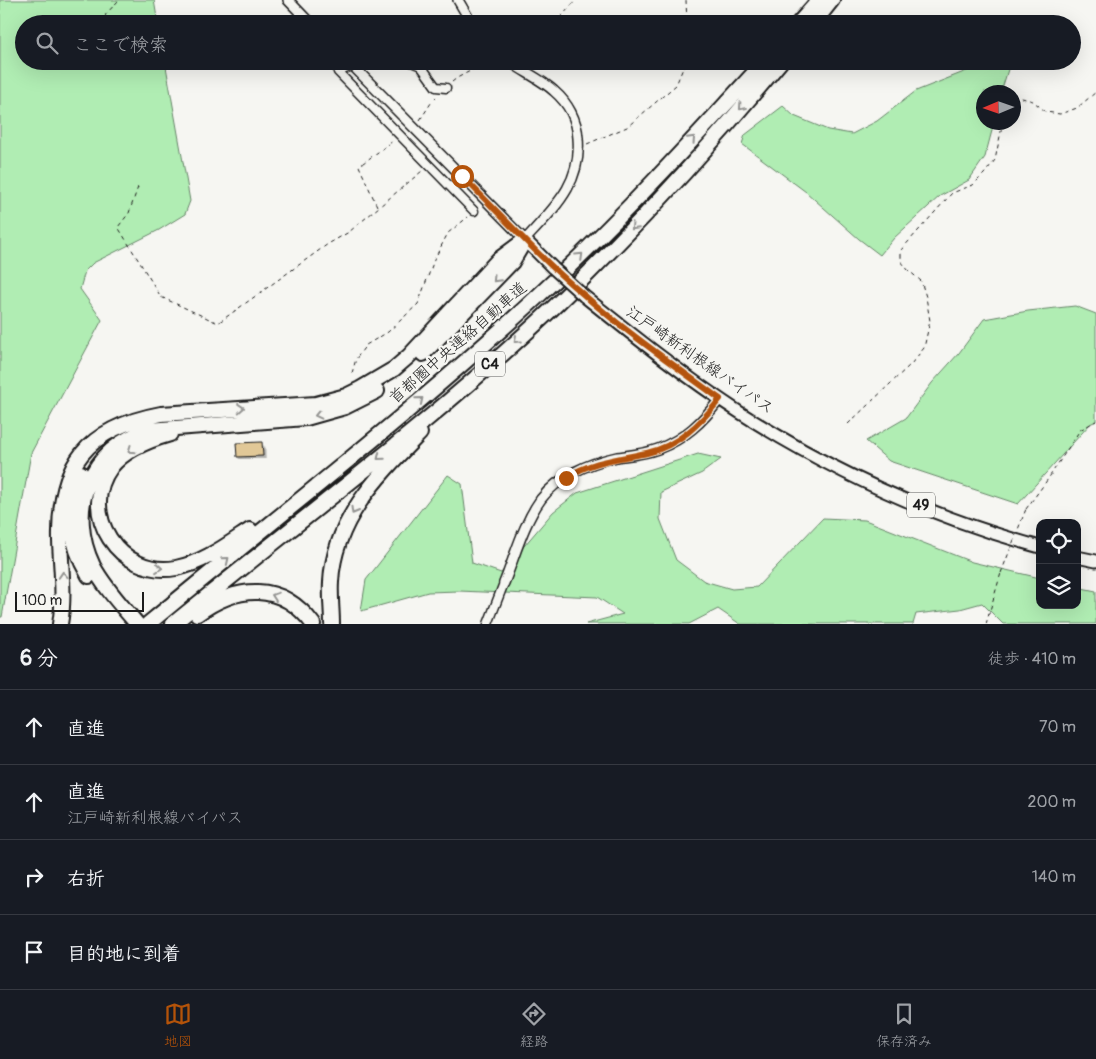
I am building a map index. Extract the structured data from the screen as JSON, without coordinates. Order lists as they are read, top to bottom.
{
  "streets": {
    "highway": ["首都圏中央連絡自動車道", "C4"],
    "main road": ["江戸崎新利根線バイパス", "49"]
  },
  "scale_bar": "100 m",
  "north": "left",
  "page": {
    "search": "ここで検索",
    "scale": "100 m",
    "heading": ["6 分", "徒歩 · 410 m"],
    "list": [
      ["直進", "70 m"],
      ["直進", "江戸崎新利根線バイパス", "200 m"],
      ["右折", "140 m"],
      "目的地に到着"
    ],
    "nav": ["地図", "経路", "保存済み"]
  }
}
